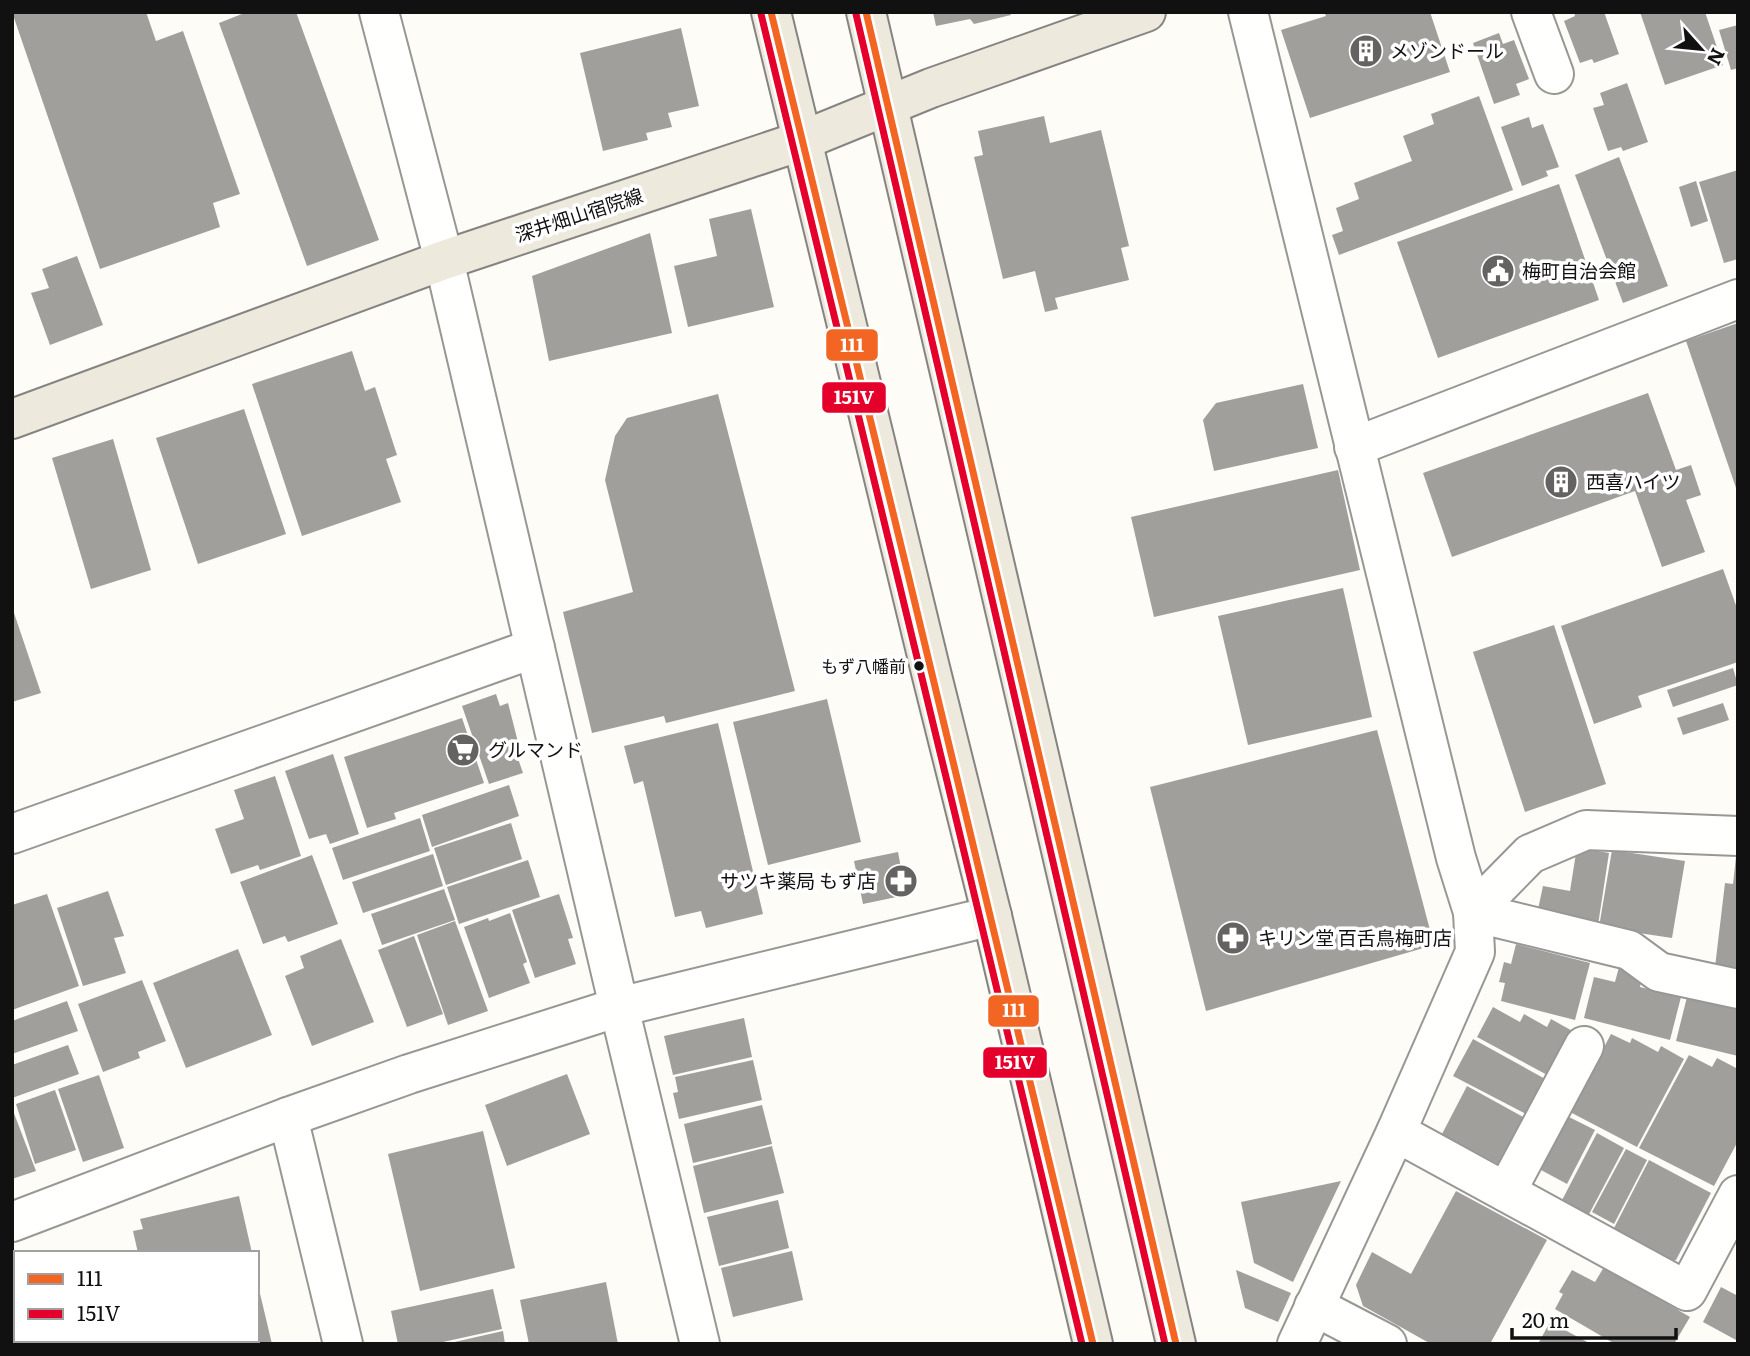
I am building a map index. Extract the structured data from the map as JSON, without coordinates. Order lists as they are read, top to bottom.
{
  "streets": {
    "main road": ["深井畑山宿院線"]
  },
  "places": {
    "building": ["メゾンドール", "西喜ハイツ"],
    "public building": ["梅町自治会館"],
    "other": ["もず八幡前"],
    "supermarket": ["グルマンド"],
    "pharmacy": ["サツキ薬局 もず店", "キリン堂 百舌鳥梅町店"]
  },
  "lines": ["transit line 111", "transit line 151V"],
  "legend": ["111", "151V"],
  "scale_bar": "20 m",
  "north": "bottom right"
}
